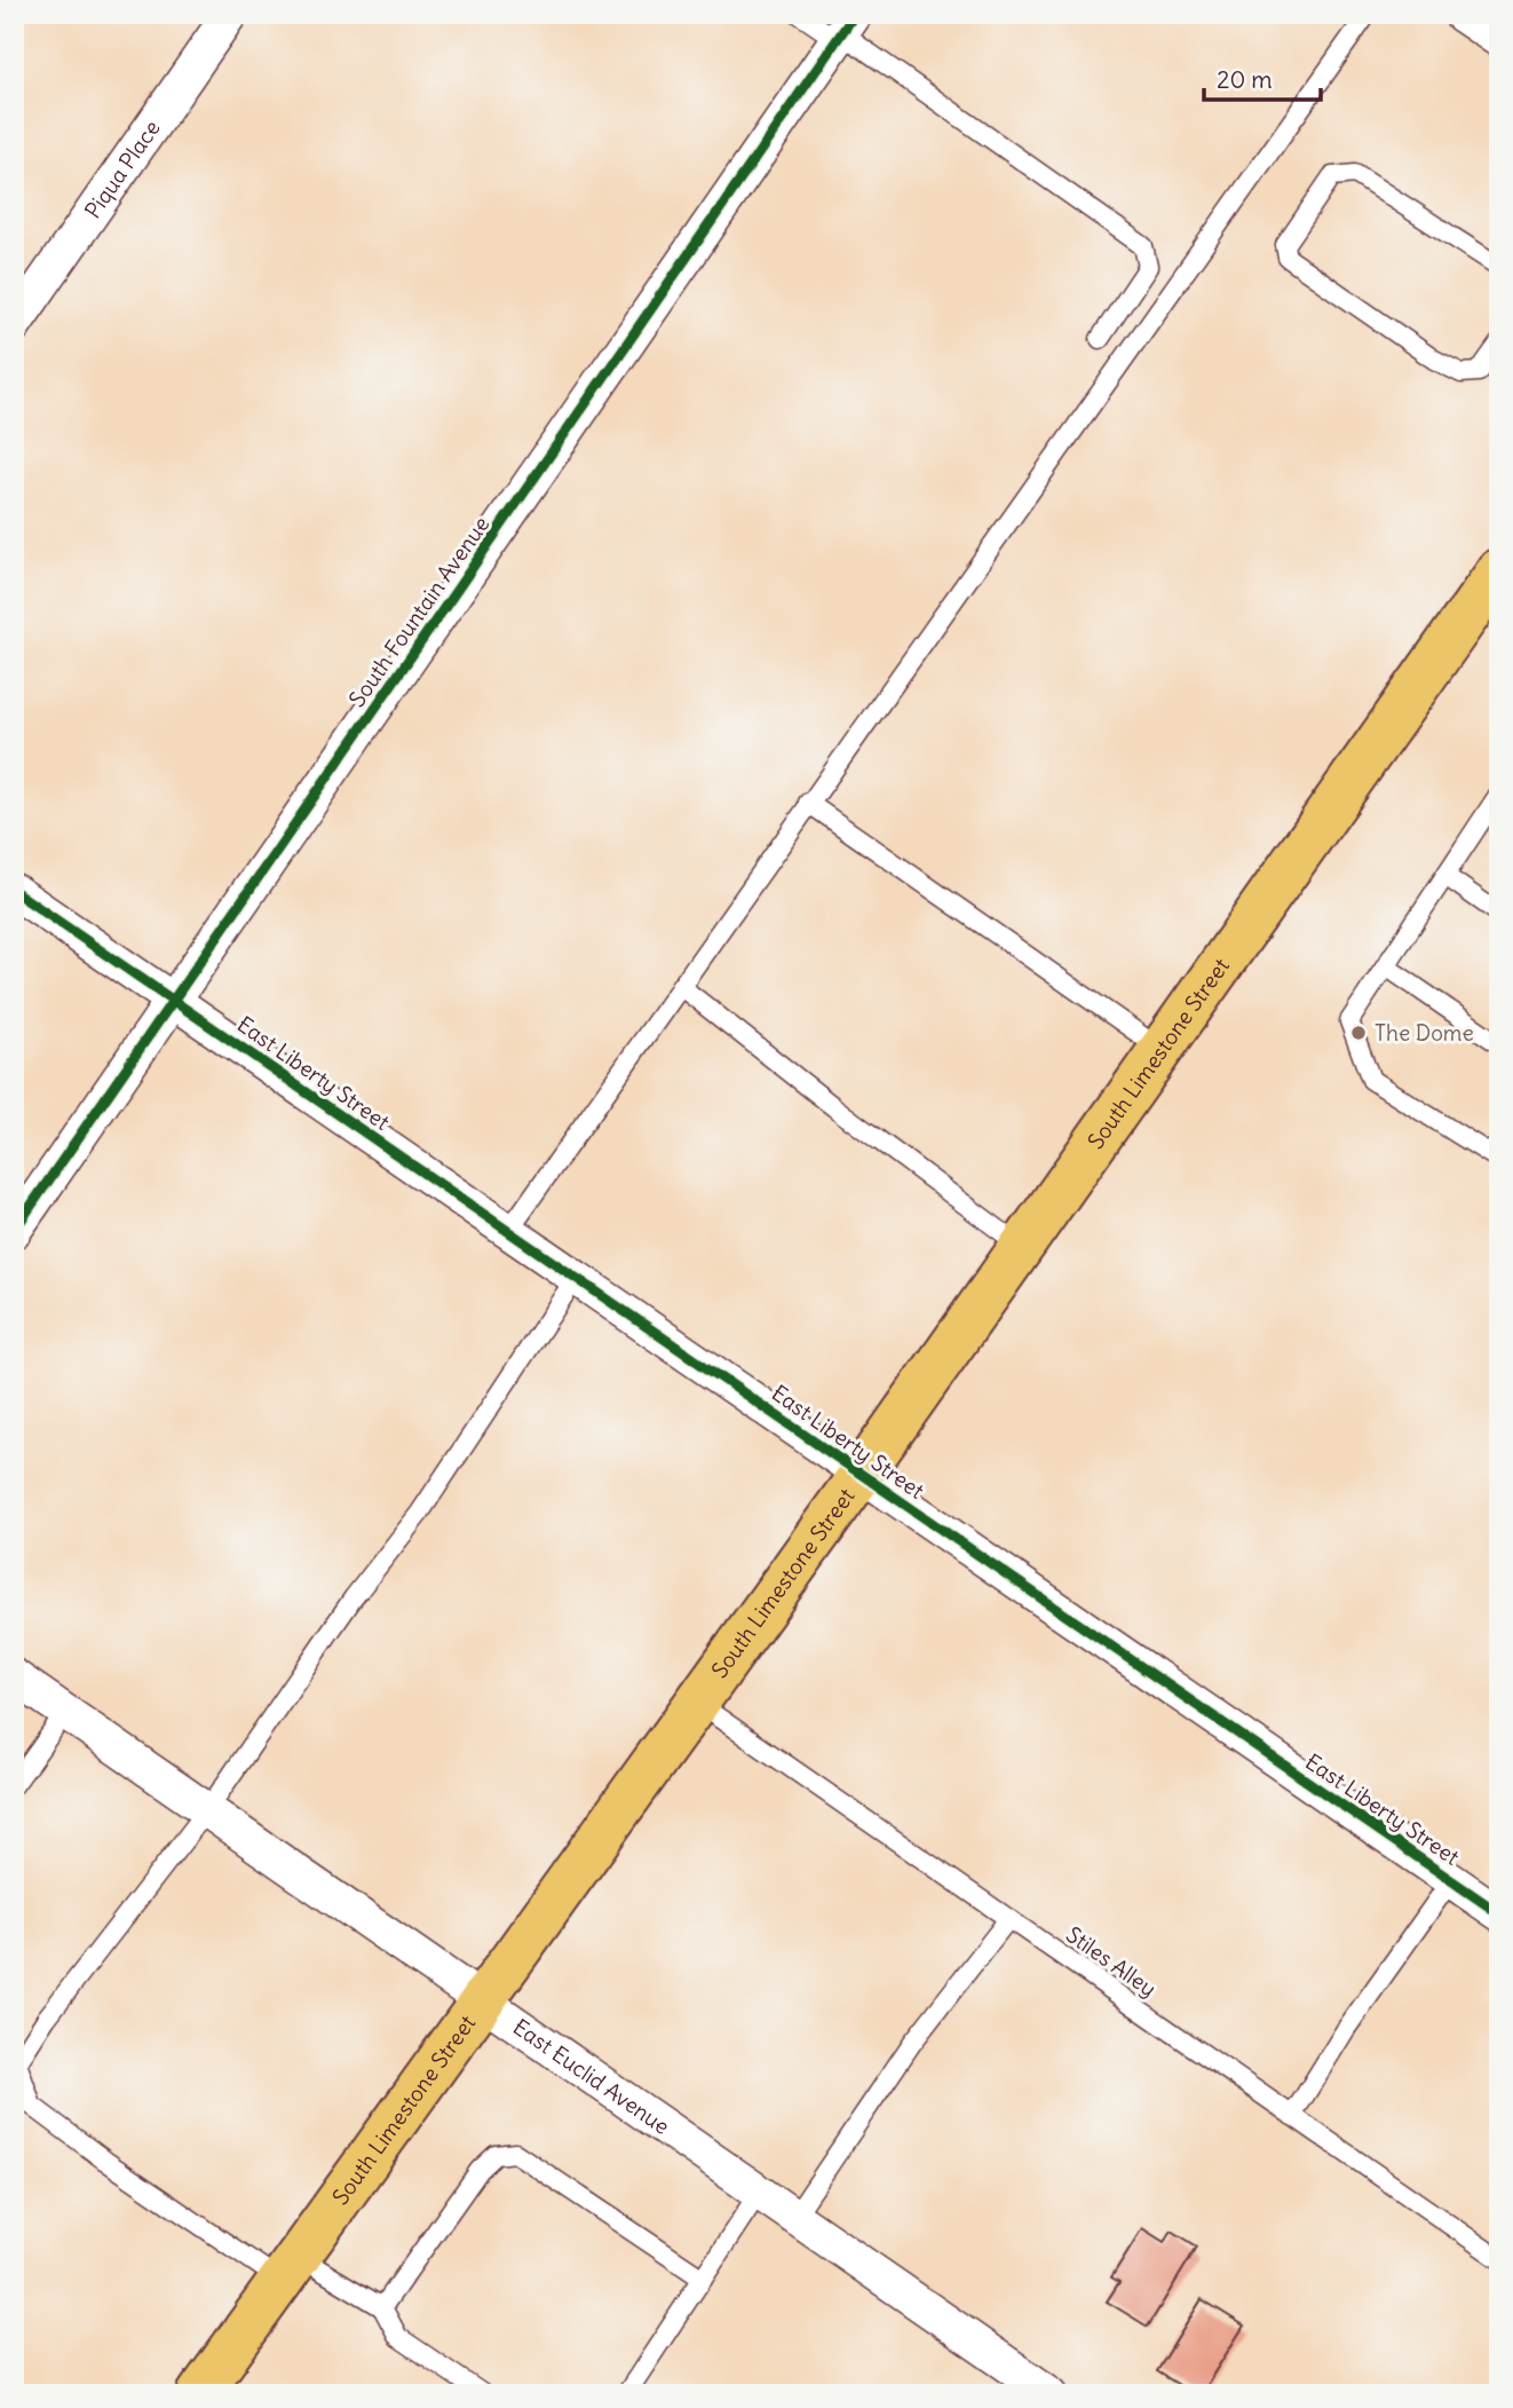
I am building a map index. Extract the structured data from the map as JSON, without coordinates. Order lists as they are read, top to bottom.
{
  "streets": {
    "main road": ["South Limestone Street"],
    "street": [
      "Piqua Place",
      "South Fountain Avenue",
      "East Liberty Street",
      "East Euclid Avenue"
    ],
    "lane": ["Stiles Alley"]
  },
  "crossings": [
    ["South Fountain Avenue", "East Liberty Street"],
    ["South Limestone Street", "East Liberty Street"],
    ["South Limestone Street", "Stiles Alley"],
    ["South Limestone Street", "East Euclid Avenue"]
  ],
  "places": ["The Dome"],
  "scale_bar": "20 m"
}
